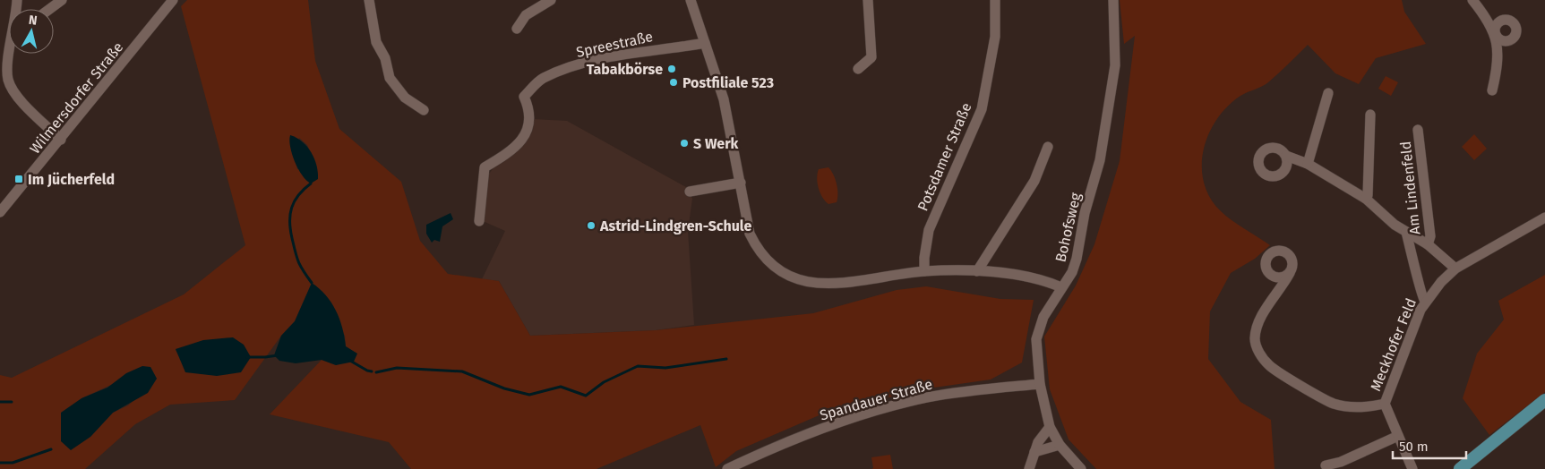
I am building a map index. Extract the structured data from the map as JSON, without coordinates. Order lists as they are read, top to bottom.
{
  "streets": {
    "street": [
      "Spreestraße",
      "Wilmersdorfer Straße",
      "Potsdamer Straße",
      "Am Lindenfeld",
      "Bohofsweg",
      "Meckhofer Feld",
      "Spandauer Straße"
    ]
  },
  "crossings": [
    ["Am Lindenfeld", "Meckhofer Feld"],
    ["Bohofsweg", "Spandauer Straße"]
  ],
  "places": {
    "other": [
      "Tabakbörse",
      "Postfiliale 523",
      "S Werk",
      "Astrid-Lindgren-Schule"
    ],
    "transit": ["Im Jücherfeld"]
  },
  "scale_bar": "50 m",
  "north": "top"
}
